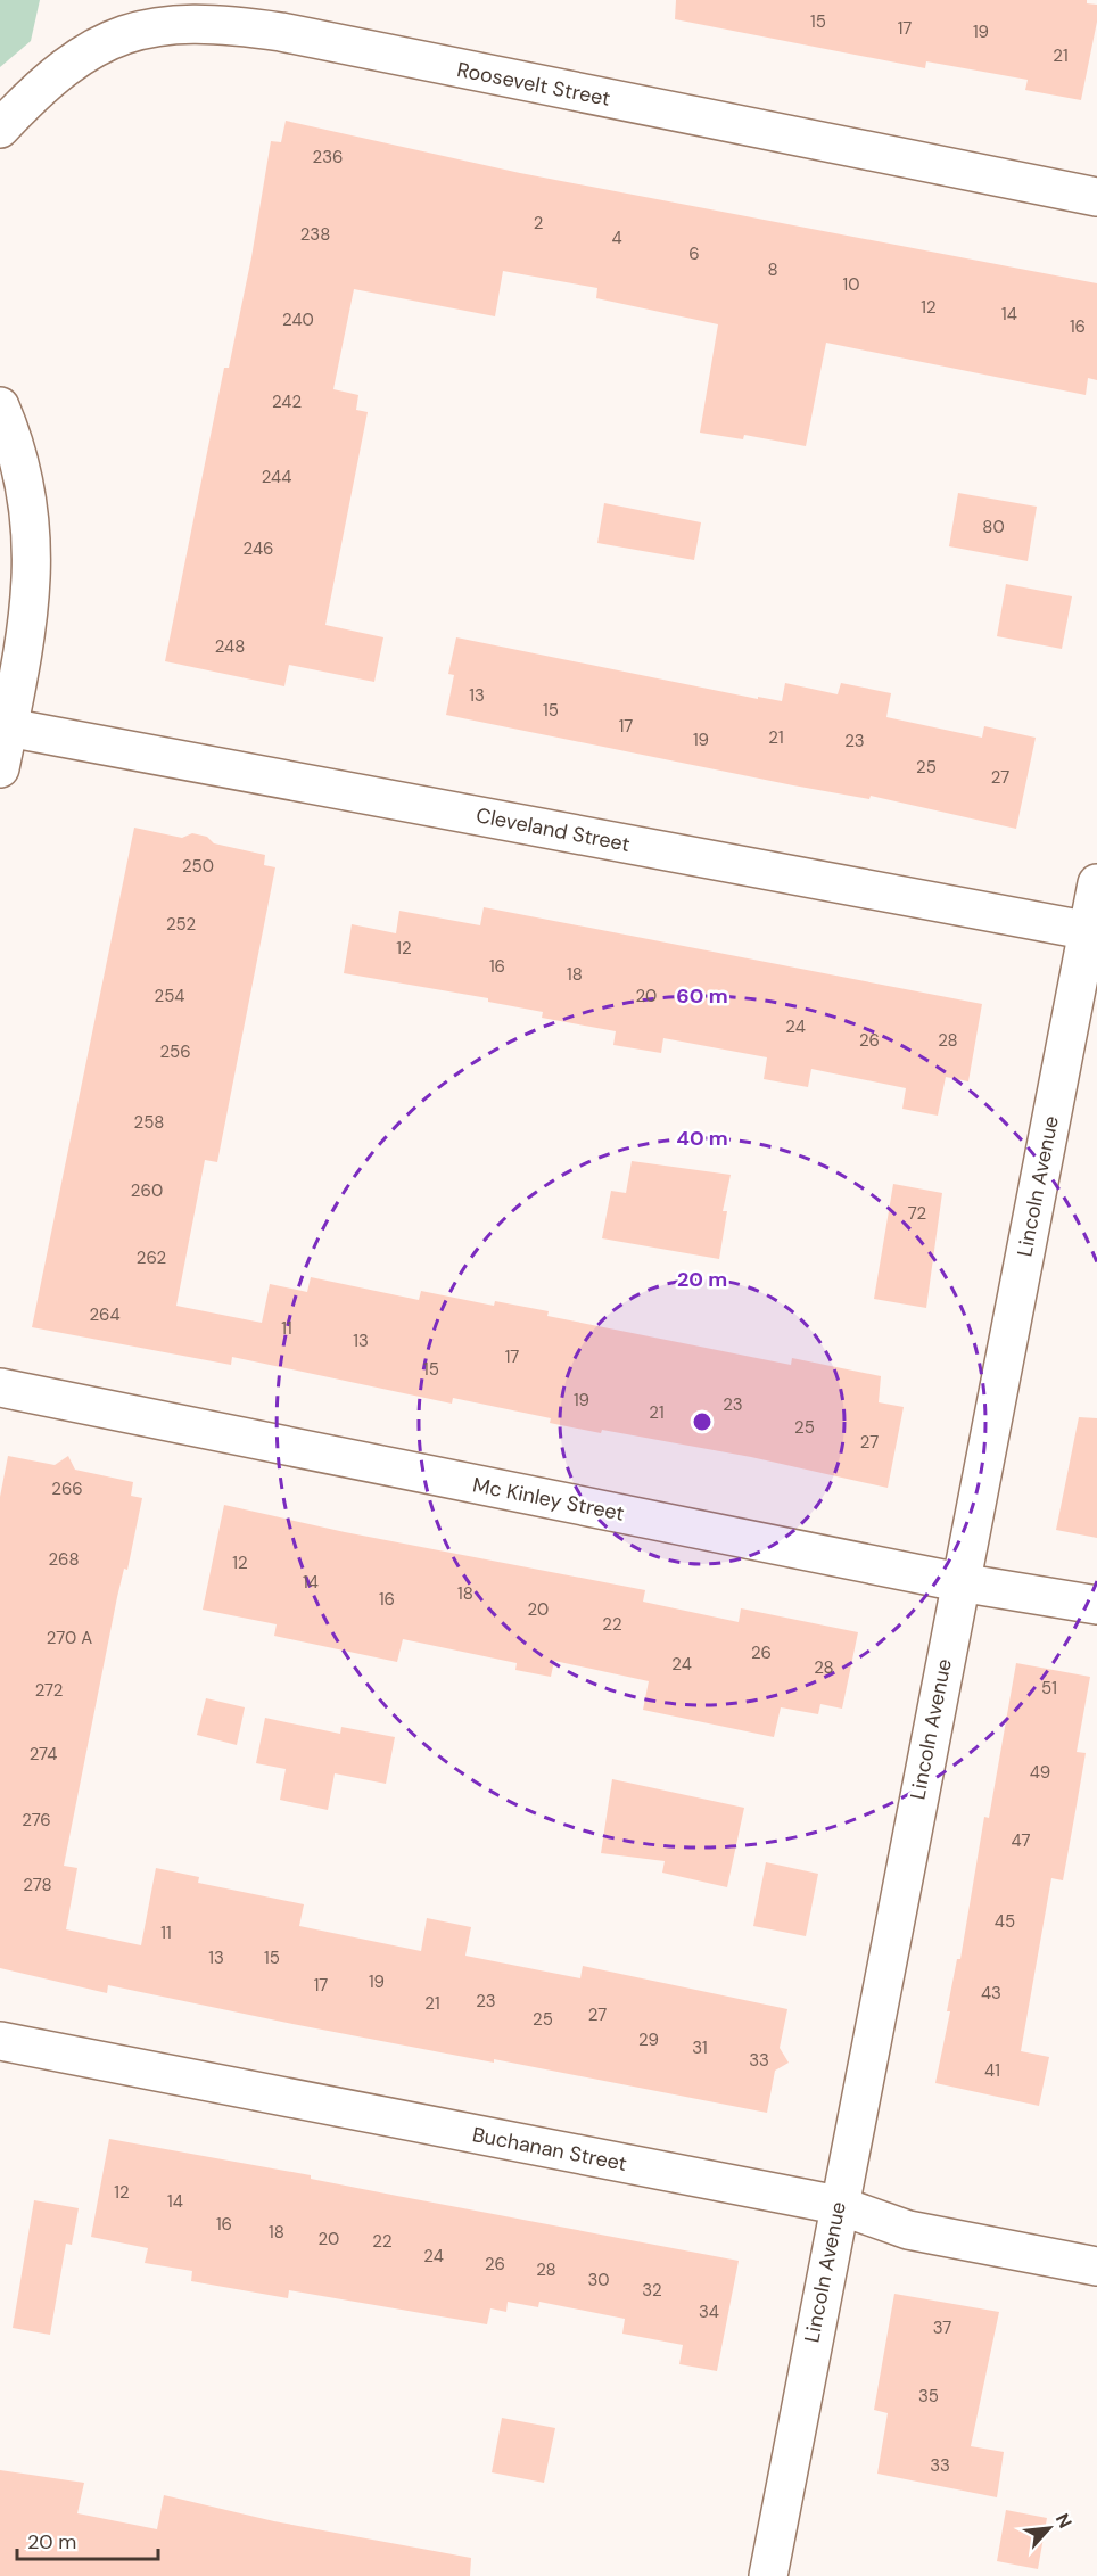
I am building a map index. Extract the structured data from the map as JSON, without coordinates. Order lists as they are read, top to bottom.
{
  "streets": {
    "street": [
      "Roosevelt Street",
      "Cleveland Street",
      "Lincoln Avenue",
      "Mc Kinley Street",
      "Buchanan Street"
    ]
  },
  "crossings": [
    ["Cleveland Street", "Lincoln Avenue"],
    ["Lincoln Avenue", "Mc Kinley Street"],
    ["Lincoln Avenue", "Buchanan Street"]
  ],
  "house_numbers": [
    "15",
    "17",
    "19",
    "21",
    "236",
    "2",
    "238",
    "4",
    "6",
    "8",
    "10",
    "12",
    "14",
    "240",
    "16",
    "242",
    "244",
    "80",
    "246",
    "248",
    "13",
    "15",
    "17",
    "21",
    "19",
    "23",
    "25",
    "27",
    "250",
    "252",
    "12",
    "16",
    "18",
    "254",
    "20",
    "24",
    "26",
    "28",
    "256",
    "258",
    "260",
    "72",
    "262",
    "264",
    "11",
    "13",
    "17",
    "15",
    "19",
    "23",
    "21",
    "25",
    "27",
    "266",
    "268",
    "12",
    "14",
    "18",
    "16",
    "20",
    "22",
    "270 A",
    "26",
    "24",
    "28",
    "51",
    "272",
    "274",
    "49",
    "276",
    "47",
    "278",
    "45",
    "11",
    "13",
    "15",
    "19",
    "17",
    "43",
    "23",
    "21",
    "27",
    "25",
    "29",
    "31",
    "33",
    "41",
    "12",
    "14",
    "16",
    "18",
    "20",
    "22",
    "24",
    "26",
    "28",
    "30",
    "32",
    "34",
    "37",
    "35",
    "33"
  ],
  "scale_bar": "20 m",
  "north": "top right",
  "rings": ["60 m", "40 m", "20 m"]
}
